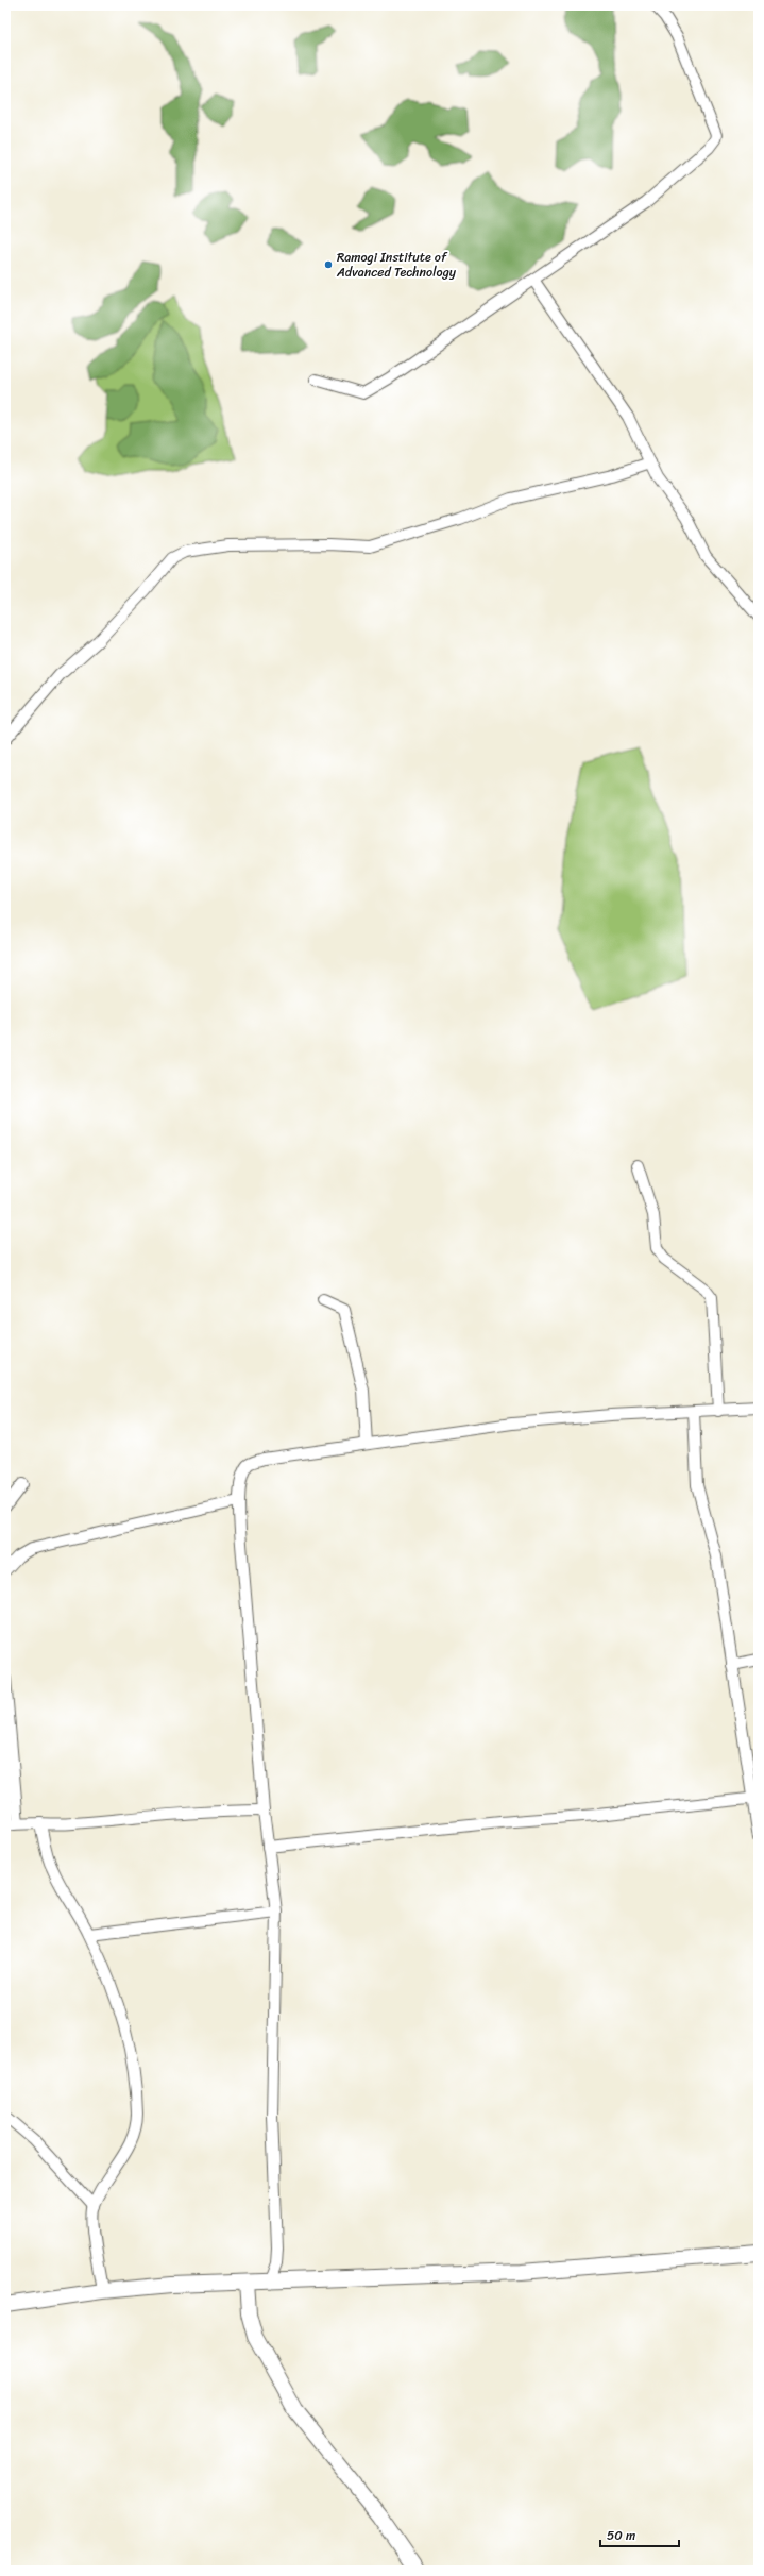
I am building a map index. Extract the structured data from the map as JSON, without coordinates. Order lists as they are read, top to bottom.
{
  "places": ["Ramogi Institute of Advanced Technology"],
  "scale_bar": "50 m"
}
